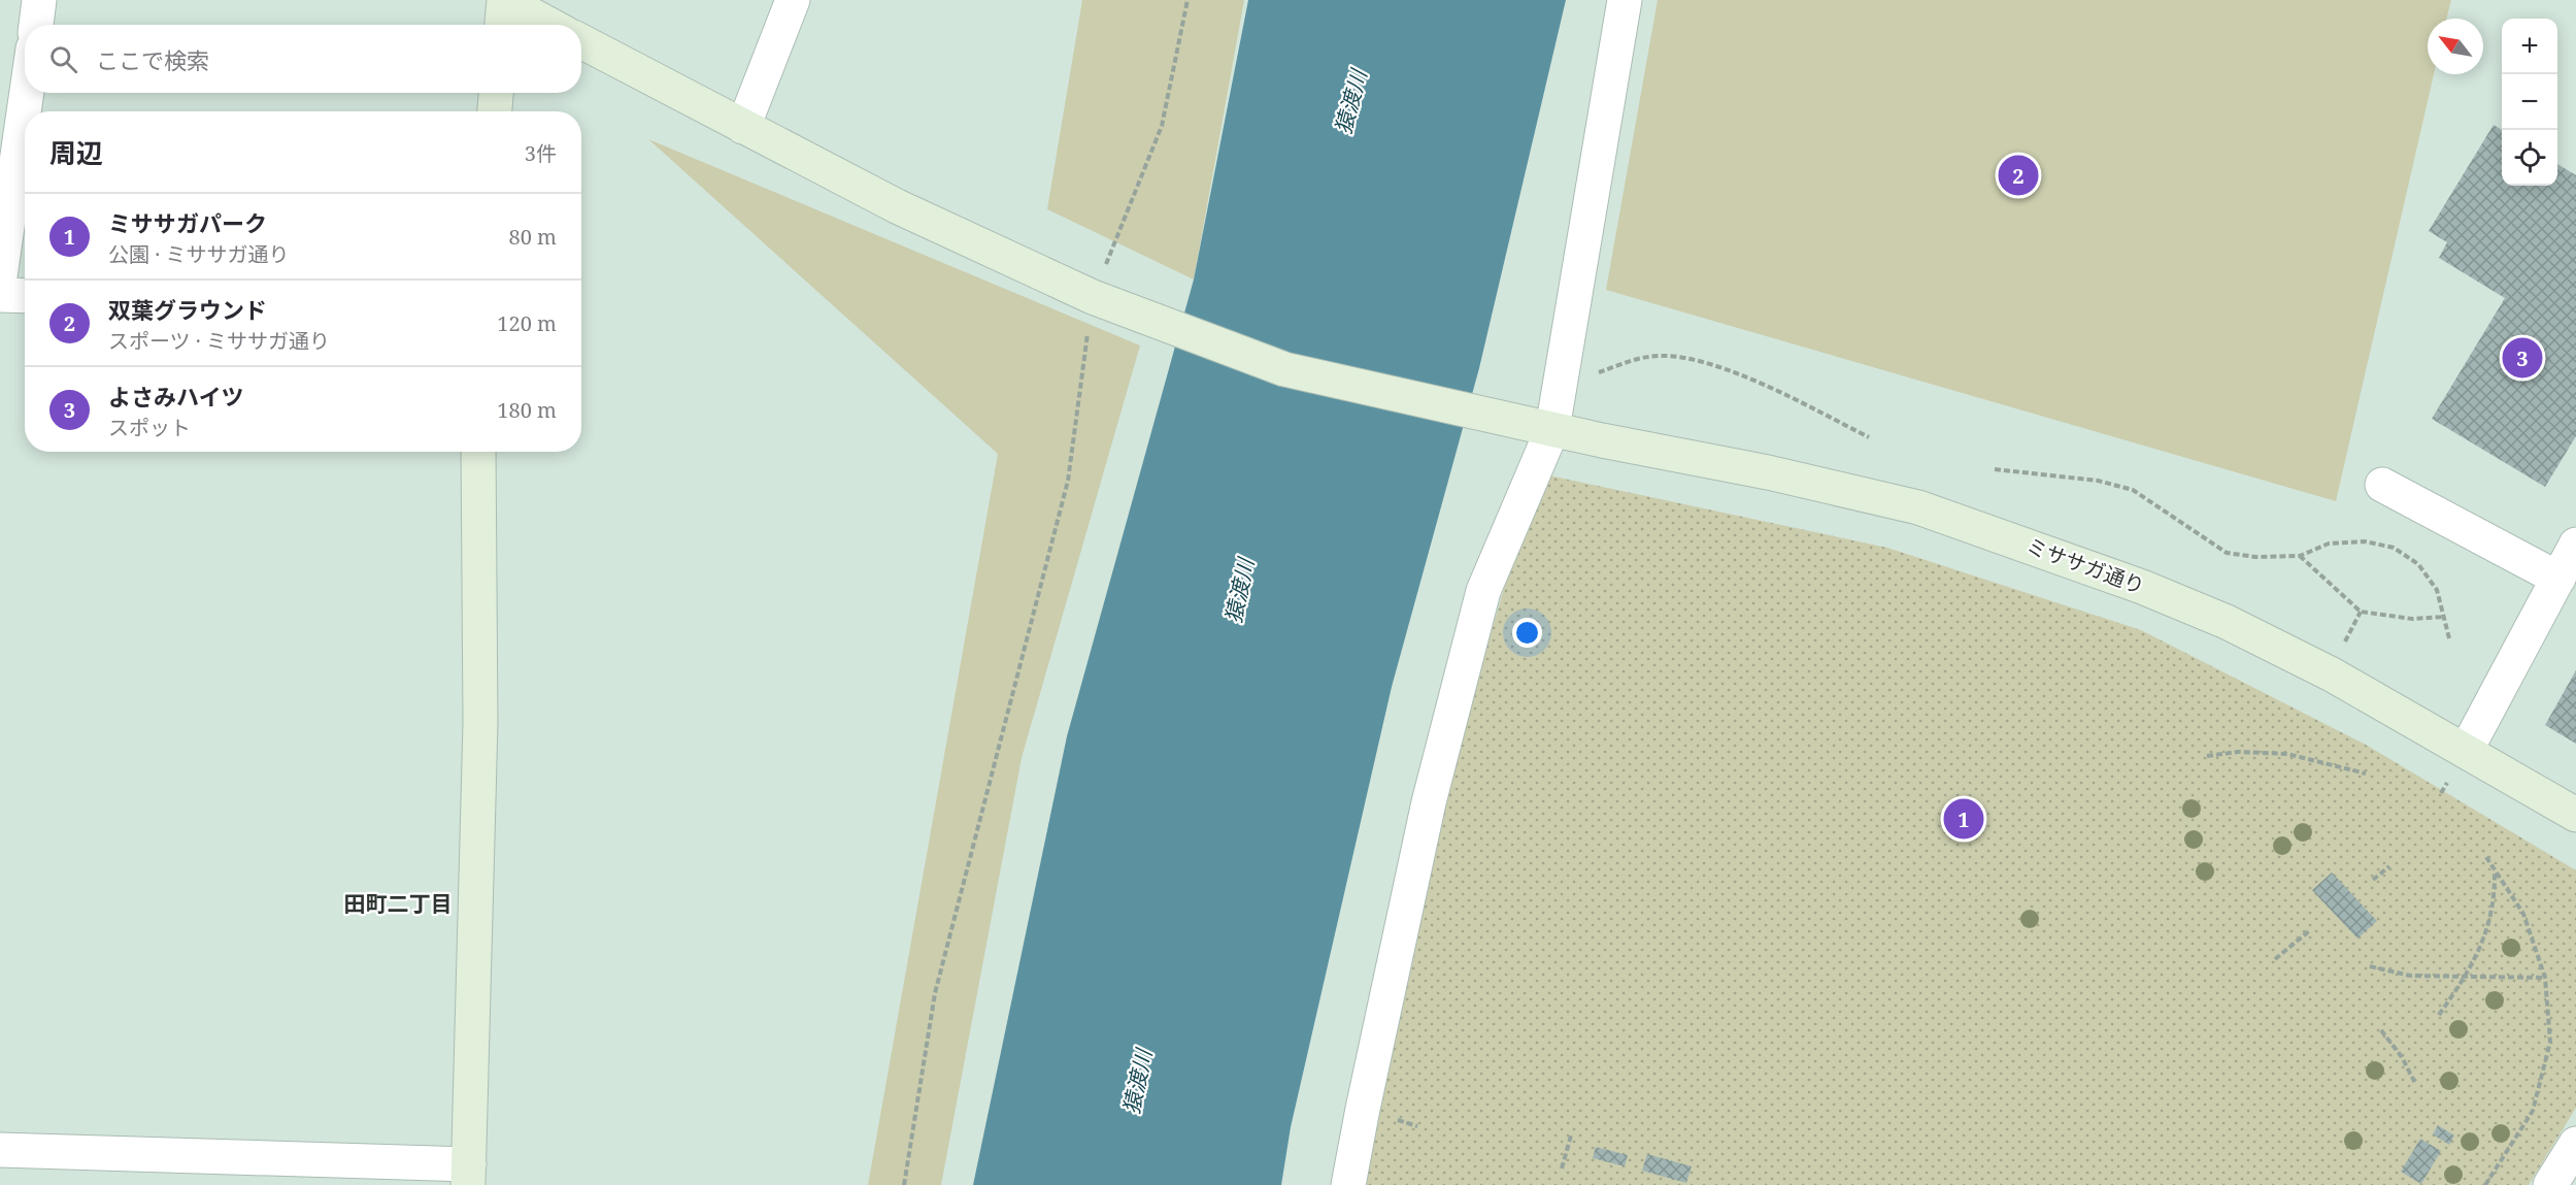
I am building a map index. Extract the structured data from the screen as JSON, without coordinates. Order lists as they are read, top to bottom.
{
  "streets": {
    "street": ["ミササガ通り"]
  },
  "districts": ["田町二丁目"],
  "water": ["猿渡川"],
  "north": "top left",
  "page": {
    "map_buttons": ["+", "−"],
    "search": "ここで検索",
    "heading": ["周辺", "3件"],
    "pins": ["2", "3", "1"],
    "list": [
      {
        "mark": "1",
        "name": "ミササガパーク",
        "note": "公園 · ミササガ通り",
        "value": "80 m"
      },
      {
        "mark": "2",
        "name": "双葉グラウンド",
        "note": "スポーツ · ミササガ通り",
        "value": "120 m"
      },
      {
        "mark": "3",
        "name": "よさみハイツ",
        "note": "スポット",
        "value": "180 m"
      }
    ]
  }
}
